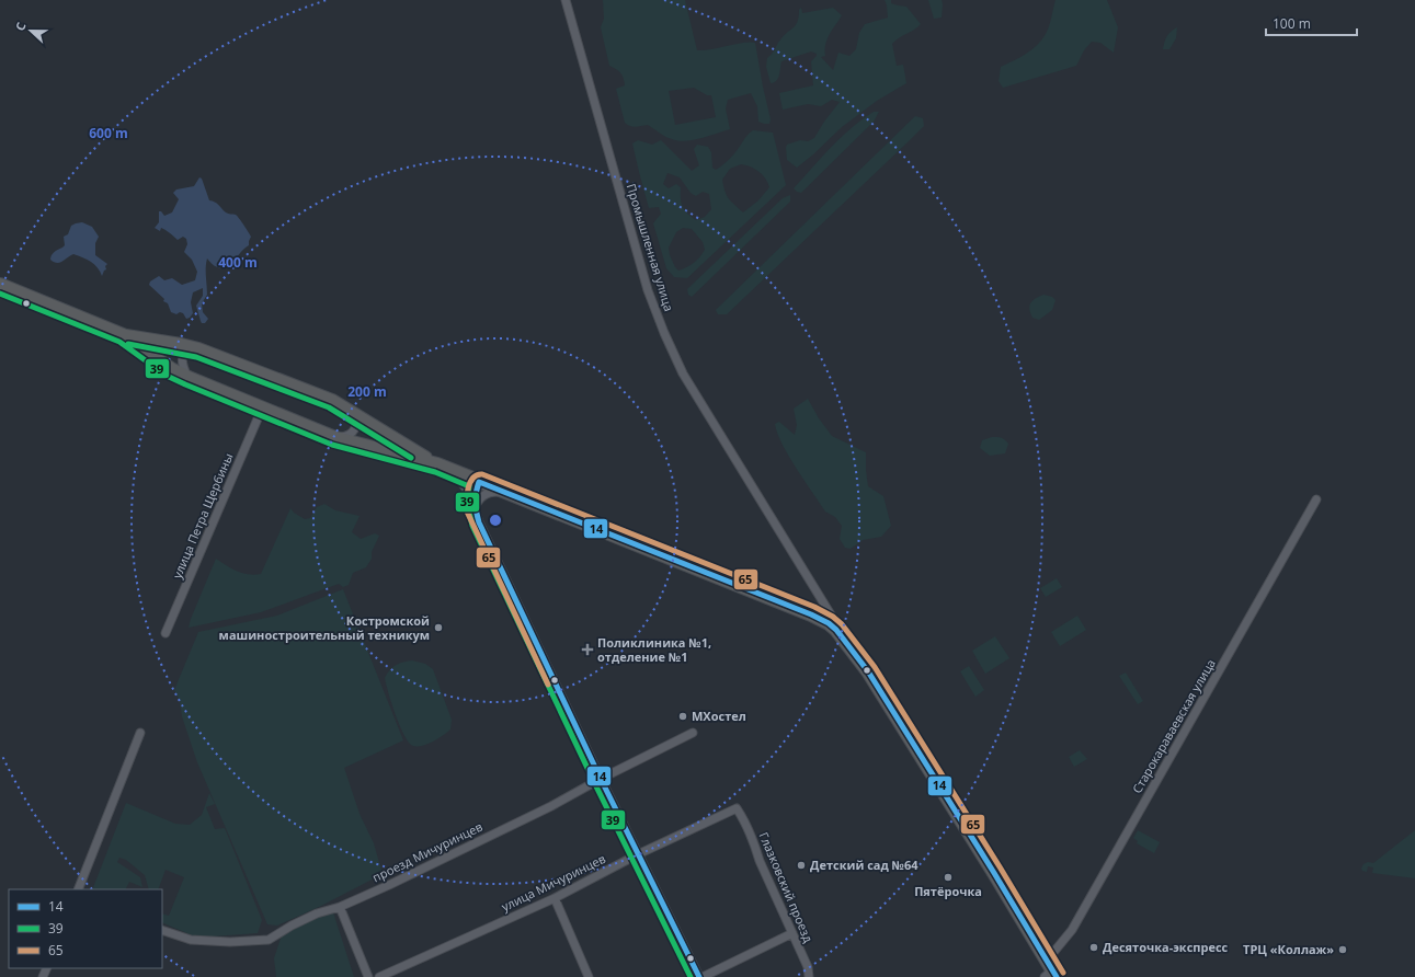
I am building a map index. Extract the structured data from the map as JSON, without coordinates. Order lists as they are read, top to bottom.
{
  "streets": {
    "street": [
      "Промышленная улица",
      "улица Петра Щербины",
      "Старокараваевская улица",
      "проезд Мичуринцев",
      "улица Мичуринцев",
      "Глазковский проезд"
    ]
  },
  "crossings": [
    ["улица Мичуринцев", "Глазковский проезд"]
  ],
  "places": {
    "other": [
      "Костромской машиностроительный техникум",
      "МХостел",
      "Детский сад №64",
      "Пятёрочка",
      "Десяточка-экспресс",
      "ТРЦ «Коллаж»"
    ],
    "health": ["Поликлиника №1, отделение №1"]
  },
  "lines": ["transit line 39", "transit line 65", "transit line 14"],
  "legend": ["14", "39", "65"],
  "scale_bar": "100 m",
  "north": "left",
  "rings": ["600 m", "400 m", "200 m"]
}
